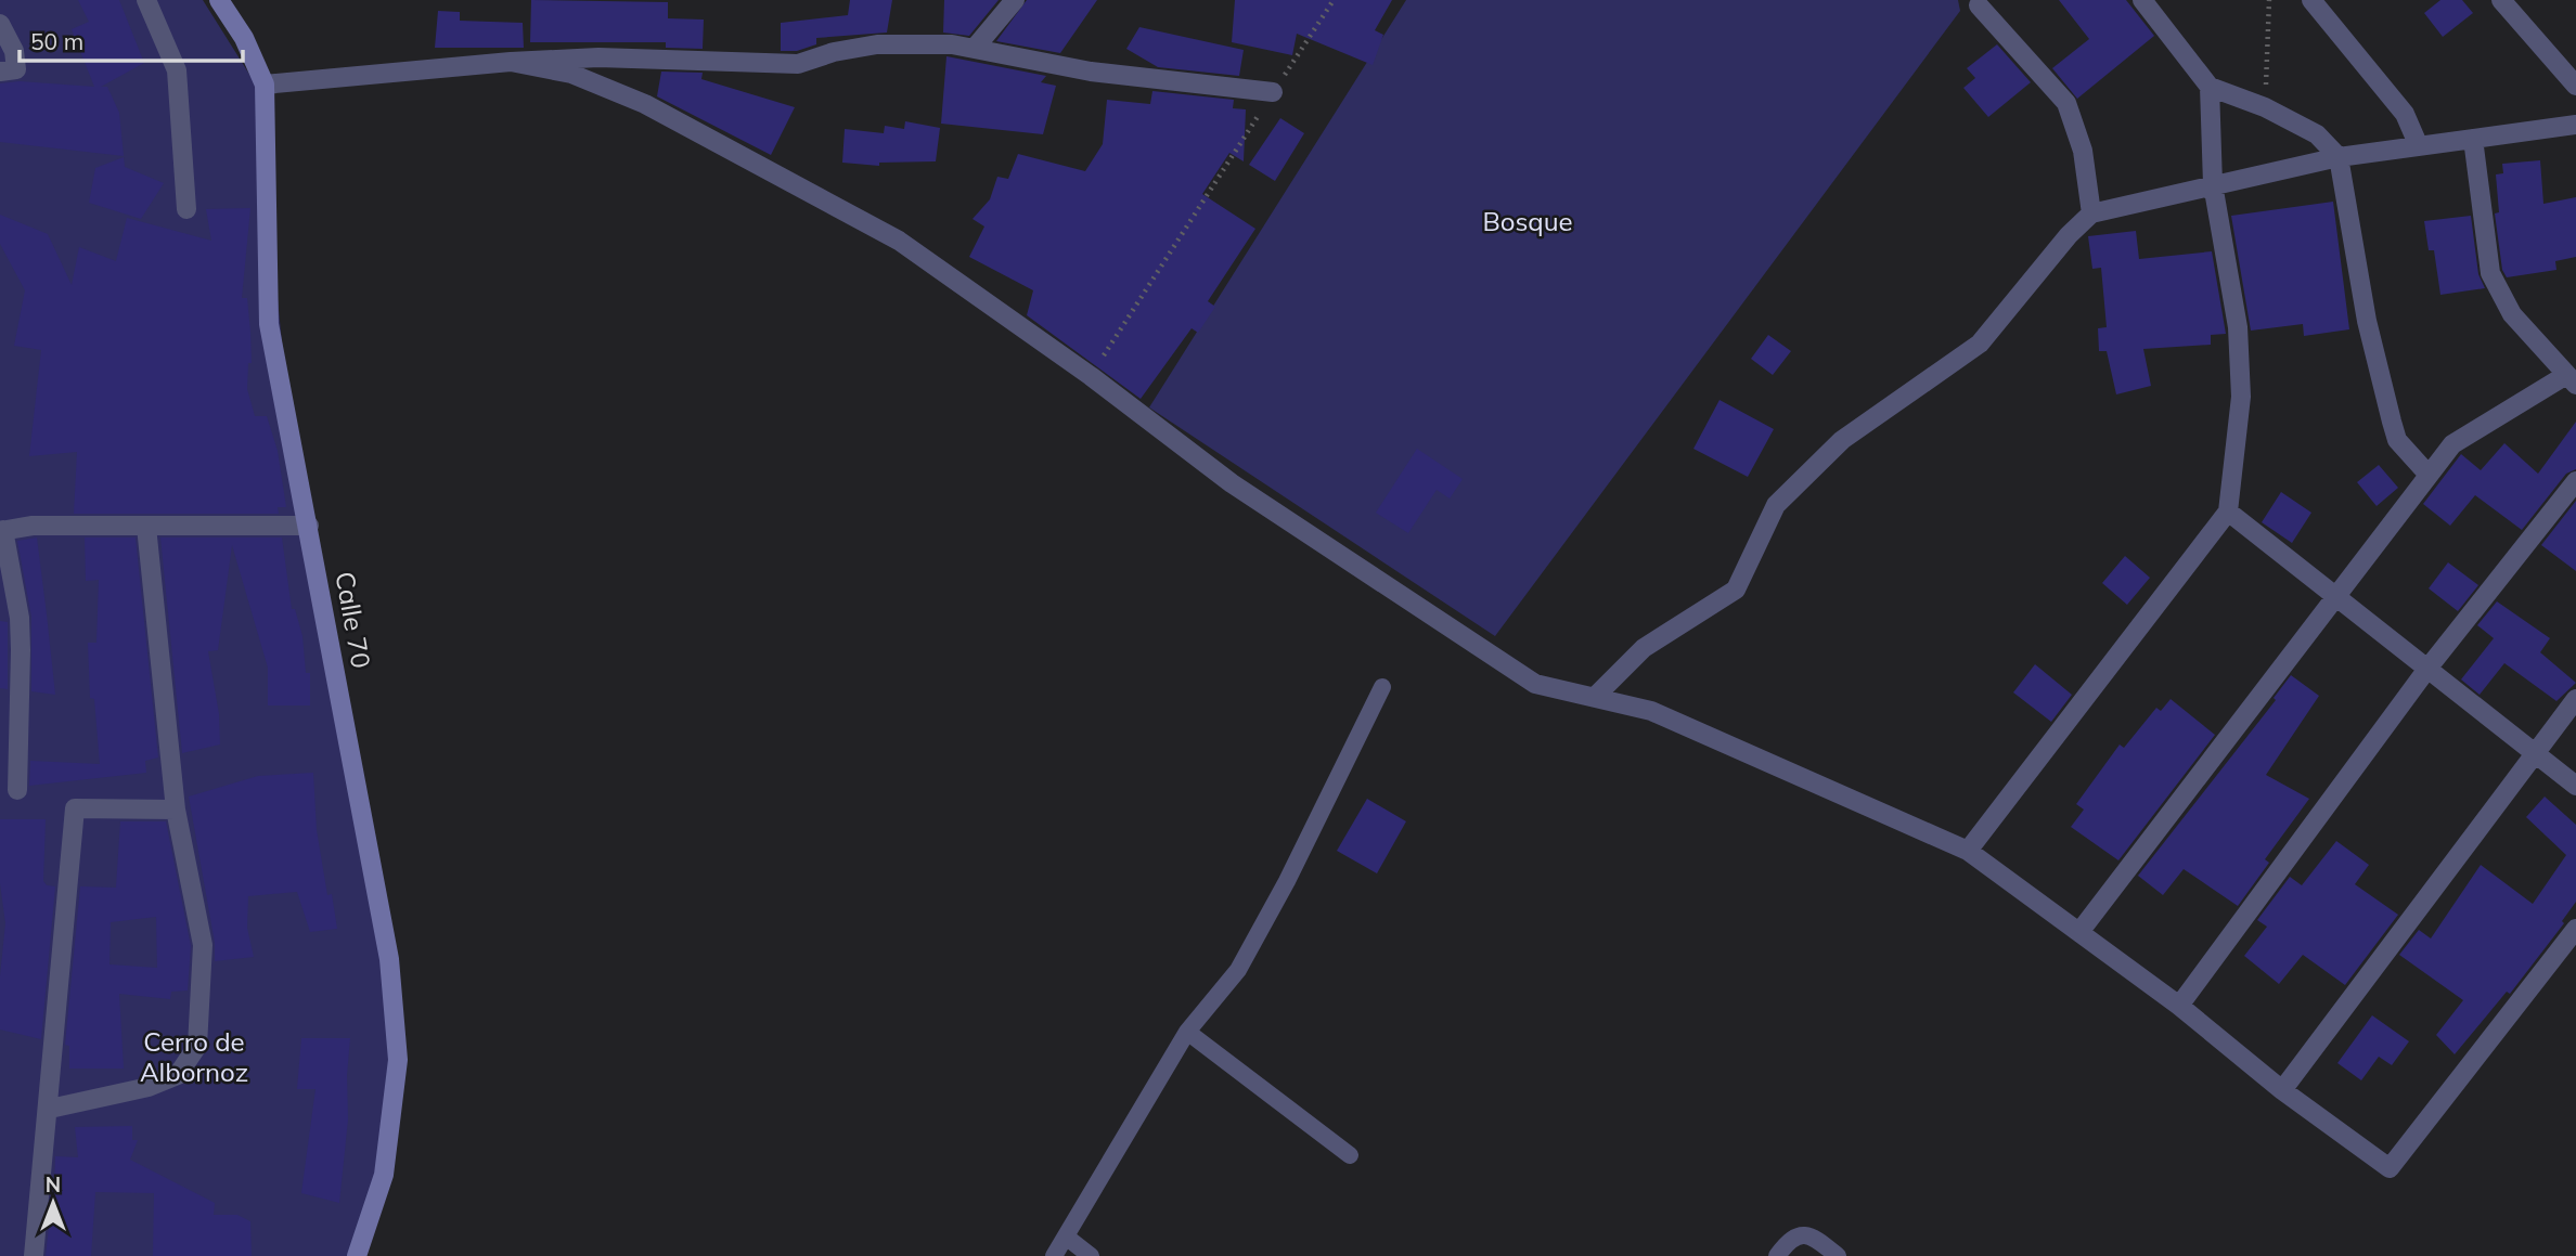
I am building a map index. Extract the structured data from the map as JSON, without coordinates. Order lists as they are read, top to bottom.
{
  "streets": {
    "street": ["Calle 70"]
  },
  "parks": ["Bosque", "Cerro de Albornoz"],
  "scale_bar": "50 m",
  "north": "top"
}
